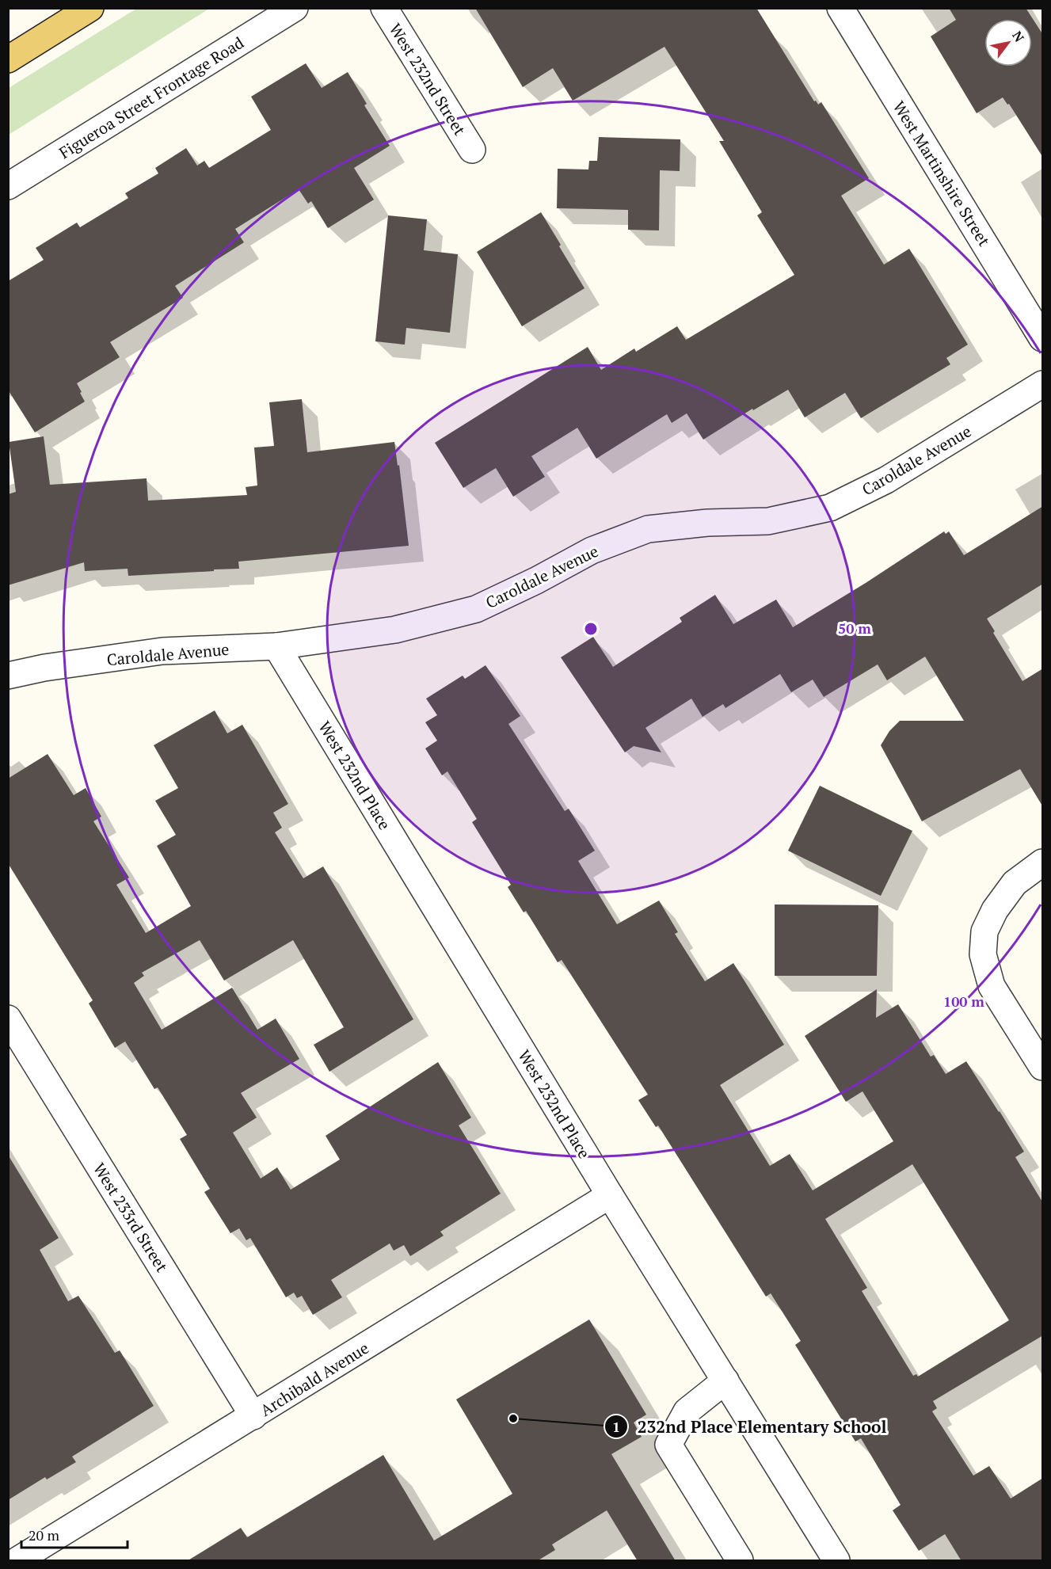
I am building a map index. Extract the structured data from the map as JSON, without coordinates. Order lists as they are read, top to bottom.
{
  "streets": {
    "street": [
      "West 232nd Street",
      "Figueroa Street Frontage Road",
      "West Martinshire Street",
      "Caroldale Avenue",
      "West 232nd Place",
      "West 233rd Street",
      "Archibald Avenue"
    ]
  },
  "crossings": [
    ["Caroldale Avenue", "West 232nd Place"],
    ["West 232nd Place", "Archibald Avenue"],
    ["West 233rd Street", "Archibald Avenue"]
  ],
  "places": ["232nd Place Elementary School"],
  "scale_bar": "20 m",
  "north": "top right",
  "rings": ["50 m", "100 m"]
}
